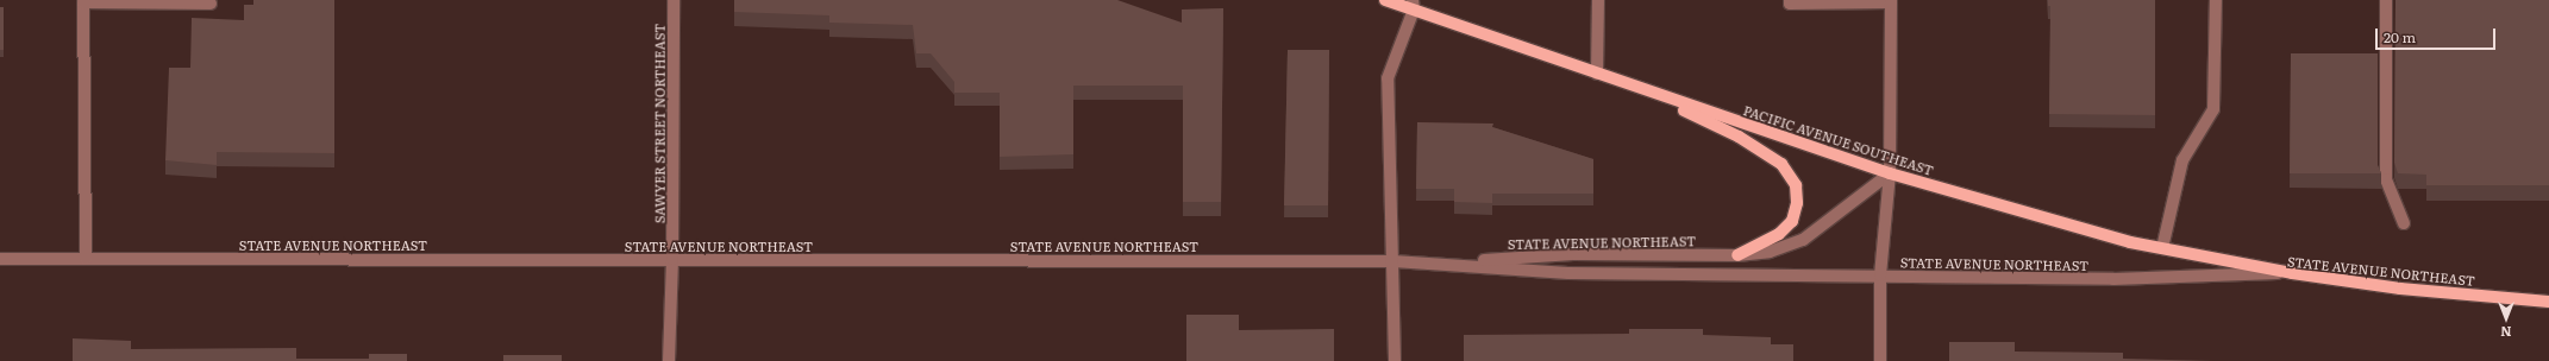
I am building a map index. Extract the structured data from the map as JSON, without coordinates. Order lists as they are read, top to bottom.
{
  "streets": {
    "main road": ["PACIFIC AVENUE SOUTHEAST", "STATE AVENUE NORTHEAST"],
    "street": ["SAWYER STREET NORTHEAST"]
  },
  "crossings": [
    ["SAWYER STREET NORTHEAST", "STATE AVENUE NORTHEAST"],
    ["PACIFIC AVENUE SOUTHEAST", "STATE AVENUE NORTHEAST"]
  ],
  "scale_bar": "20 m",
  "north": "bottom"
}
